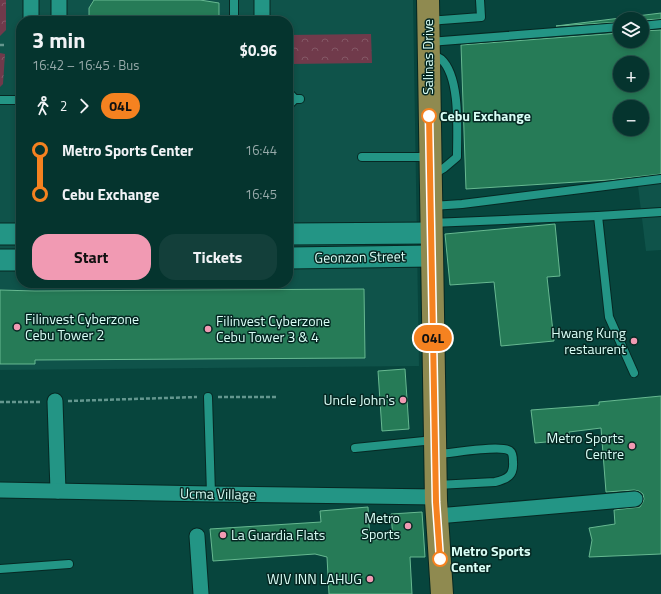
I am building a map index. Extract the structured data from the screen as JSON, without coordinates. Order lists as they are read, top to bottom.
{
  "streets": {
    "main road": ["Salinas Drive"],
    "street": ["Geonzon Street", "Ucma Village"]
  },
  "crossings": [
    ["Salinas Drive", "Geonzon Street"],
    ["Salinas Drive", "Ucma Village"]
  ],
  "places": [
    "Cebu Exchange",
    "Filinvest Cyberzone Cebu Tower 2",
    "Filinvest Cyberzone Cebu Tower 3 & 4",
    "Hwang Kung restaurent",
    "Uncle John's",
    "Metro Sports Centre",
    "Metro Sports",
    "La Guardia Flats",
    "Metro Sports Center",
    "WJV INN LAHUG"
  ],
  "lines": ["bus line 04L"],
  "page": {
    "on_map": "04L",
    "map_buttons": ["+", "−"],
    "heading": ["3 min", "16:42 – 16:45 · Bus", "$0.96"],
    "legs": ["2", "04L"],
    "list": [
      {
        "name": "Metro Sports Center",
        "value": "16:44"
      },
      {
        "name": "Cebu Exchange",
        "value": "16:45"
      }
    ],
    "buttons": ["Start", "Tickets"]
  }
}
